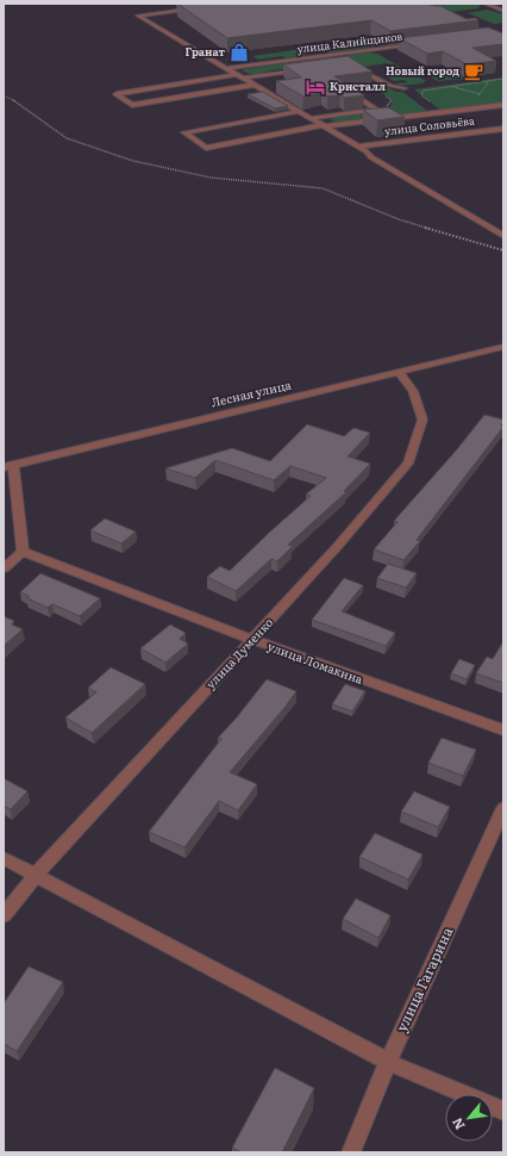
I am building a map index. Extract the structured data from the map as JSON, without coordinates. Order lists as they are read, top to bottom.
{
  "streets": {
    "street": [
      "улица Калийщиков",
      "улица Соловьёва",
      "Лесная улица",
      "улица Думенко",
      "улица Ломакина",
      "улица Гагарина"
    ]
  },
  "crossings": [
    ["Лесная улица", "улица Думенко"],
    ["улица Думенко", "улица Ломакина"]
  ],
  "places": {
    "shop": ["Гранат"],
    "cafe": ["Новый город"],
    "hotel": ["Кристалл"]
  },
  "north": "bottom left"
}
